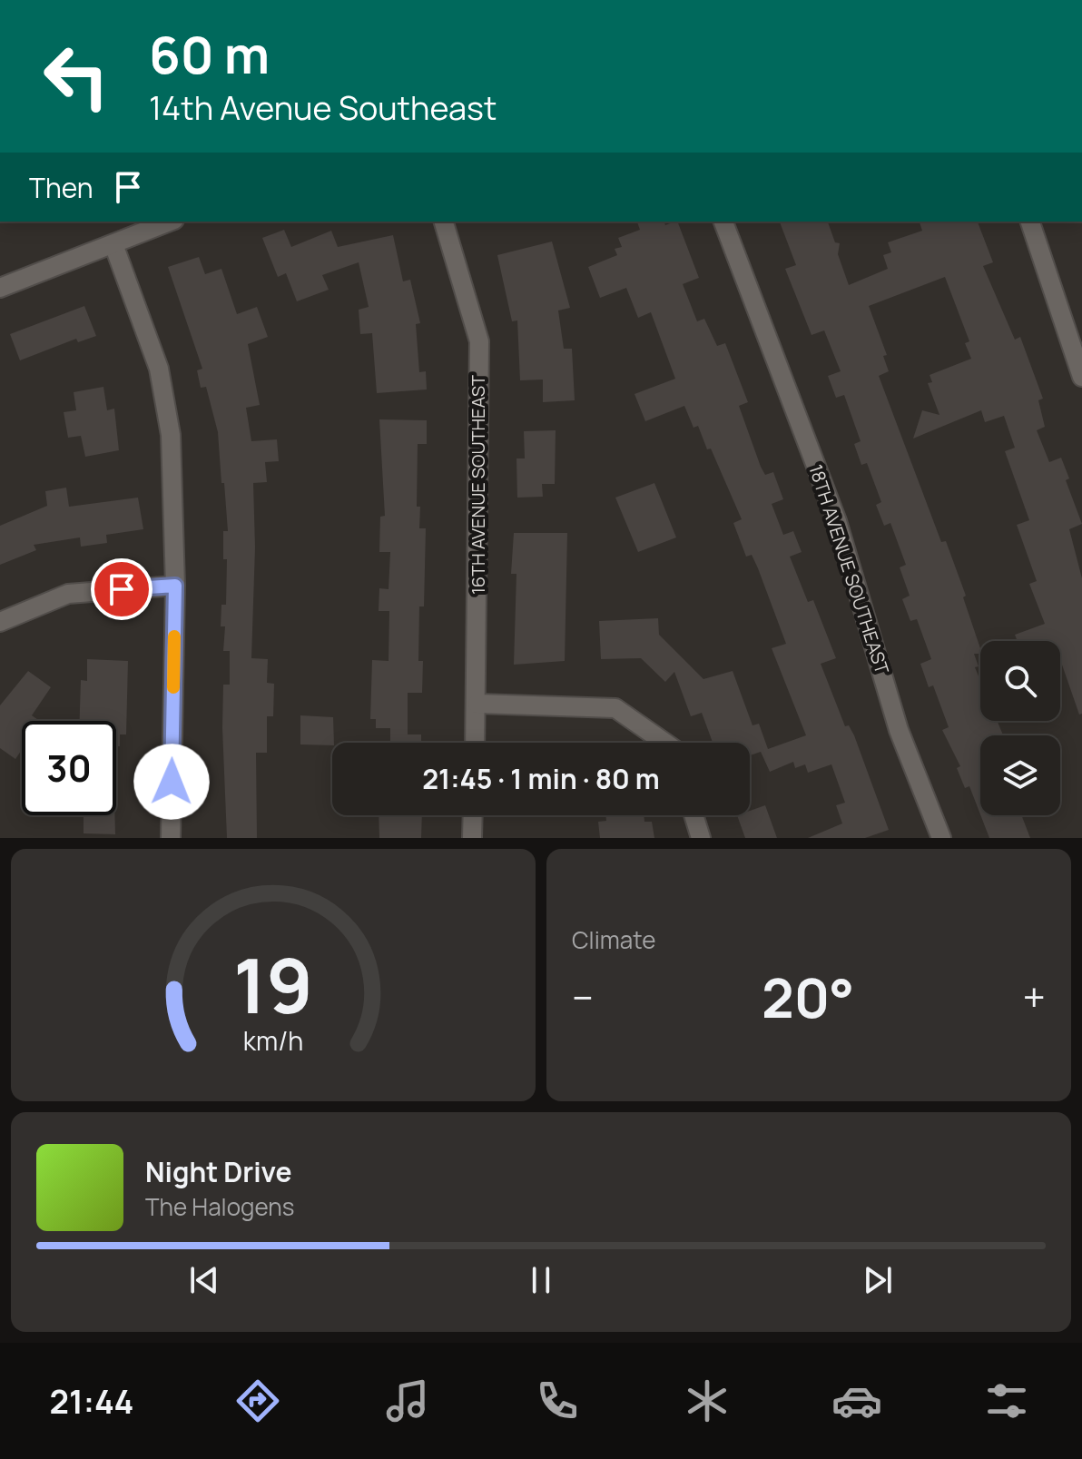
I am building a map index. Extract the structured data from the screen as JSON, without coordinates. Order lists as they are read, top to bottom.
{
  "streets": {
    "street": ["16TH AVENUE SOUTHEAST", "18TH AVENUE SOUTHEAST"]
  },
  "page": {
    "turn": ["60 m", "14th Avenue Southeast"],
    "then": "Then",
    "limit": "30",
    "trip": "21:45 · 1 min · 80 m",
    "tile": "Climate",
    "heat": ["−", "20°", "+"],
    "song": ["Night Drive", "The Halogens"],
    "tabs": "21:44",
    "gauge": ["19", "km/h"]
  }
}
